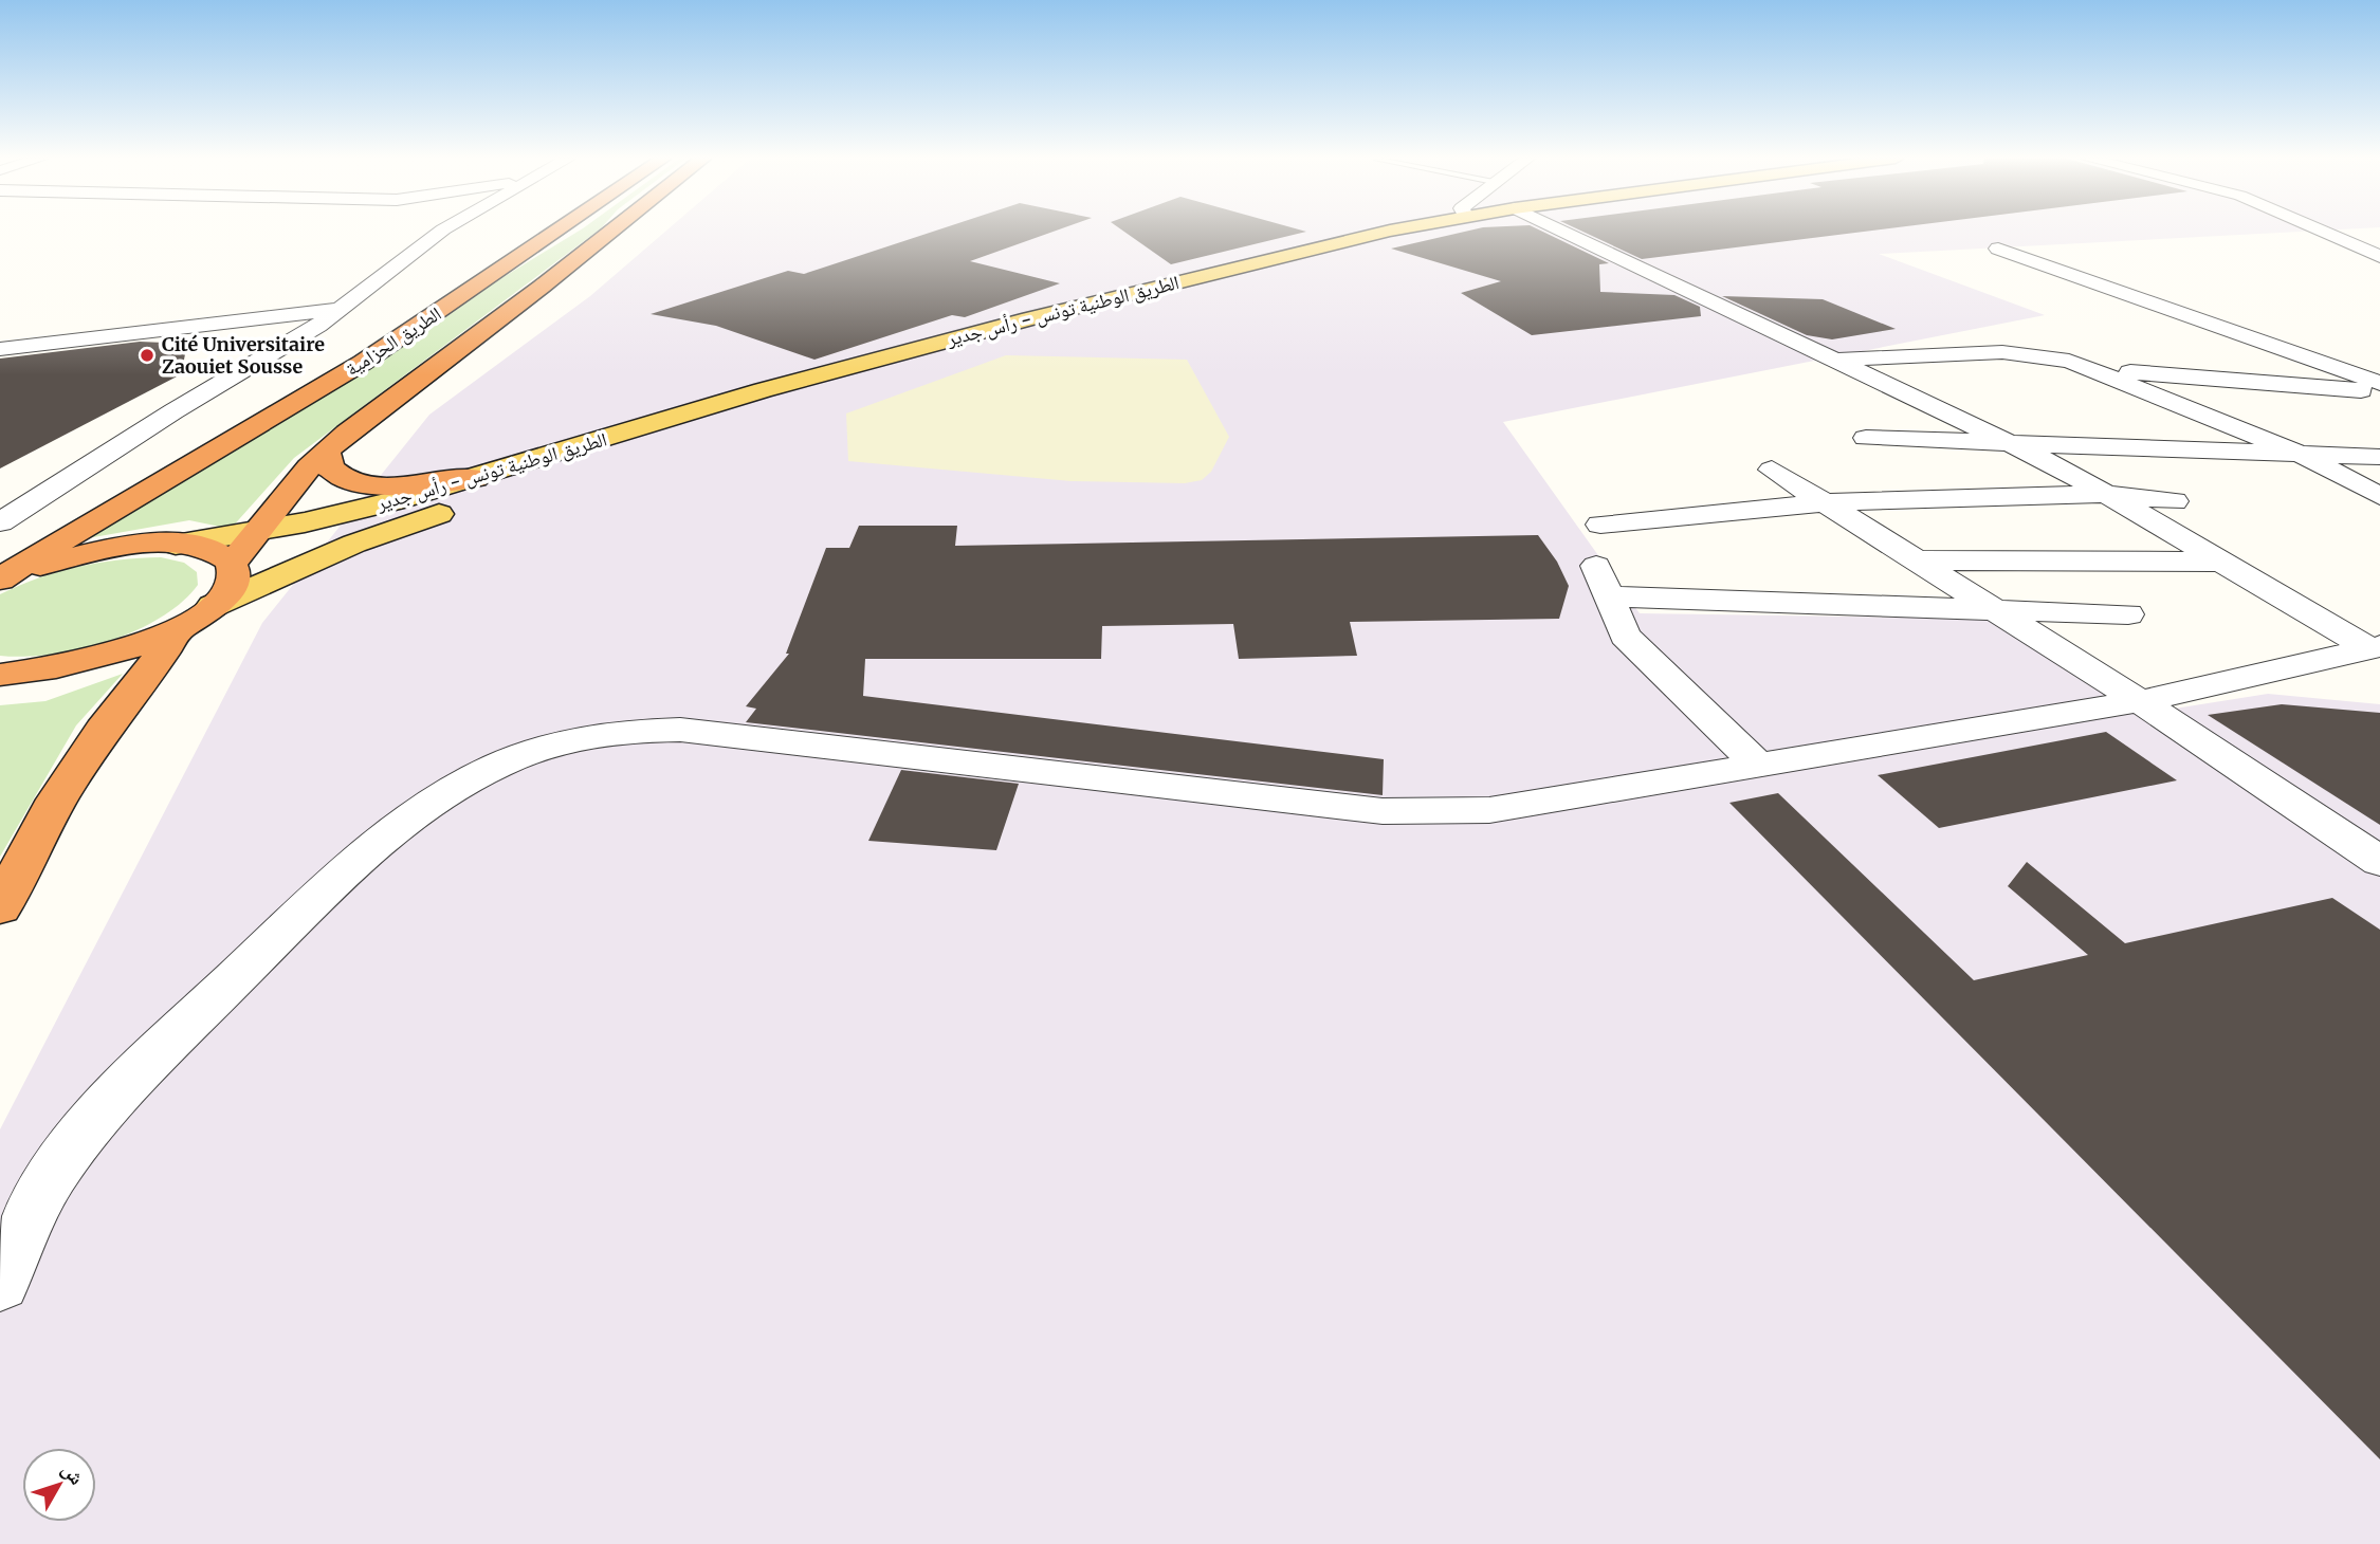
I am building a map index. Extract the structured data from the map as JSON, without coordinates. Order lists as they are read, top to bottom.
{
  "streets": {
    "highway": ["الطريق الحزامية"],
    "main road": ["الطريق الوطنية تونس - رأس جدير"]
  },
  "crossings": [
    ["الطريق الوطنية تونس - رأس جدير", "الطريق الحزامية"]
  ],
  "places": ["Cité Universitaire Zaouiet Sousse"],
  "north": "top right"
}
